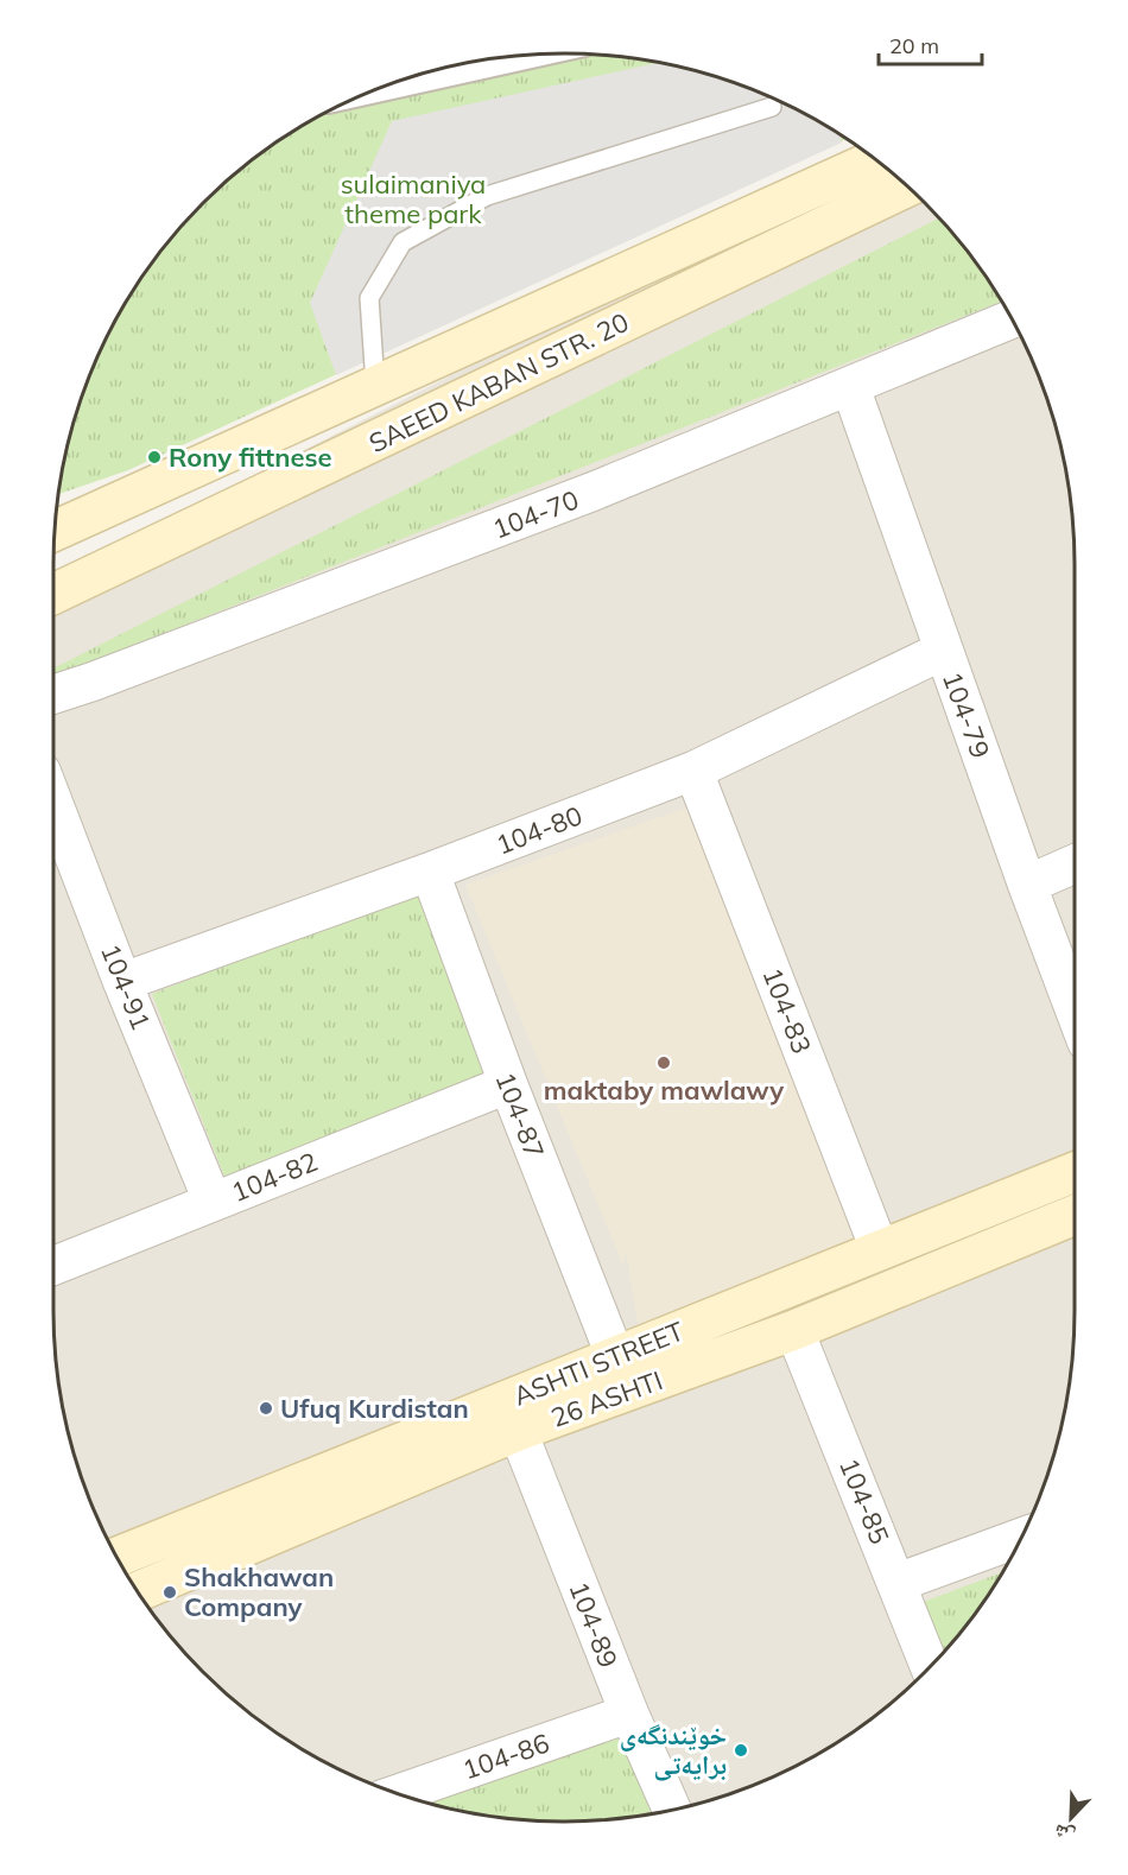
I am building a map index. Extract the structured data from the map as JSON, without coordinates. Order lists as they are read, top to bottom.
{
  "streets": {
    "main road": ["SAEED KABAN STR. 20", "ASHTI STREET", "26 ASHTI"],
    "street": [
      "104-70",
      "104-79",
      "104-80",
      "104-91",
      "104-83",
      "104-87",
      "104-82",
      "104-85",
      "104-89",
      "104-86"
    ]
  },
  "crossings": [
    ["104-70", "104-79"],
    ["104-79", "104-80"],
    ["104-80", "104-91"],
    ["104-80", "104-83"],
    ["104-80", "104-87"],
    ["104-91", "104-82"],
    ["104-83", "ASHTI STREET"],
    ["104-87", "104-82"],
    ["104-87", "ASHTI STREET"],
    ["26 ASHTI", "104-85"],
    ["26 ASHTI", "104-89"],
    ["104-89", "104-86"]
  ],
  "parks": ["sulaimaniya theme park"],
  "places": [
    "Rony fittnese",
    "maktaby mawlawy",
    "Ufuq Kurdistan",
    "Shakhawan Company",
    "خوێندنگەی برایەتی"
  ],
  "scale_bar": "20 m",
  "north": "bottom left"
}
